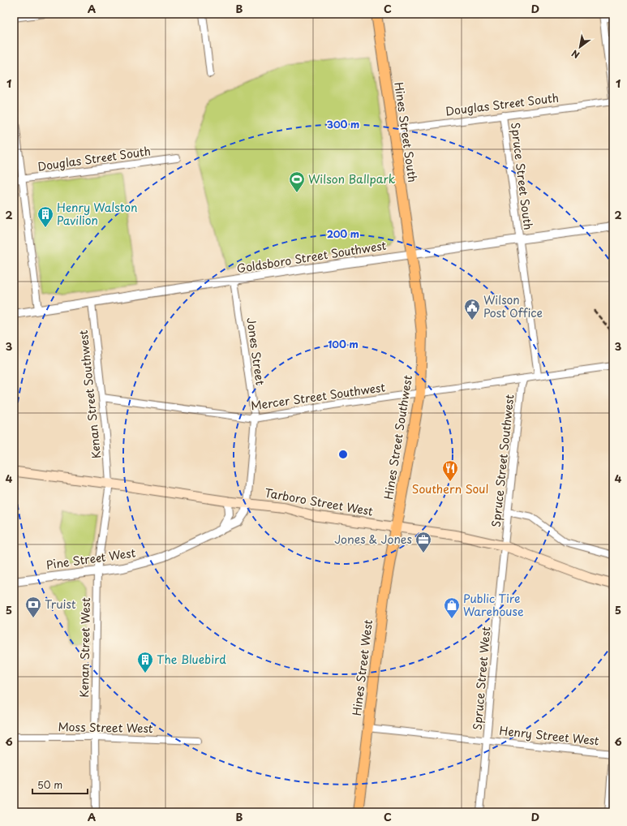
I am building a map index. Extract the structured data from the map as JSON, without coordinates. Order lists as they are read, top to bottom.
{
  "streets": {
    "main road": [
      "Hines Street South",
      "Hines Street Southwest",
      "Tarboro Street West",
      "Hines Street West"
    ],
    "street": [
      "Douglas Street South",
      "Spruce Street South",
      "Goldsboro Street Southwest",
      "Jones Street",
      "Kenan Street Southwest",
      "Mercer Street Southwest",
      "Spruce Street Southwest",
      "Pine Street West",
      "Kenan Street West",
      "Spruce Street West",
      "Moss Street West",
      "Henry Street West"
    ]
  },
  "crossings": [
    ["Douglas Street South", "Hines Street South"],
    ["Douglas Street South", "Spruce Street South"],
    ["Hines Street South", "Goldsboro Street Southwest"],
    ["Hines Street South", "Hines Street Southwest"],
    ["Spruce Street South", "Goldsboro Street Southwest"],
    ["Goldsboro Street Southwest", "Jones Street"],
    ["Goldsboro Street Southwest", "Kenan Street Southwest"],
    ["Goldsboro Street Southwest", "Hines Street Southwest"],
    ["Jones Street", "Mercer Street Southwest"],
    ["Jones Street", "Tarboro Street West"],
    ["Jones Street", "Pine Street West"],
    ["Kenan Street Southwest", "Mercer Street Southwest"],
    ["Kenan Street Southwest", "Tarboro Street West"],
    ["Kenan Street Southwest", "Kenan Street West"],
    ["Mercer Street Southwest", "Hines Street Southwest"],
    ["Mercer Street Southwest", "Spruce Street Southwest"],
    ["Hines Street Southwest", "Tarboro Street West"],
    ["Hines Street Southwest", "Hines Street West"],
    ["Spruce Street Southwest", "Tarboro Street West"],
    ["Spruce Street Southwest", "Spruce Street West"],
    ["Tarboro Street West", "Pine Street West"],
    ["Tarboro Street West", "Kenan Street West"],
    ["Tarboro Street West", "Hines Street West"],
    ["Tarboro Street West", "Spruce Street West"],
    ["Pine Street West", "Kenan Street West"],
    ["Kenan Street West", "Moss Street West"],
    ["Hines Street West", "Henry Street West"],
    ["Spruce Street West", "Henry Street West"]
  ],
  "places": {
    "sports": ["Wilson Ballpark"],
    "building": ["Henry Walston Pavilion", "The Bluebird"],
    "public building": ["Wilson Post Office"],
    "restaurant": ["Southern Soul"],
    "office": ["Jones & Jones"],
    "bank": ["Truist"],
    "shop": ["Public Tire Warehouse"]
  },
  "scale_bar": "50 m",
  "north": "bottom left",
  "grid": {
    "columns": [
      "A",
      "B",
      "C",
      "D"
    ],
    "rows": [
      "1",
      "2",
      "3",
      "4",
      "5",
      "6"
    ]
  },
  "rings": ["300 m", "200 m", "100 m"]
}
